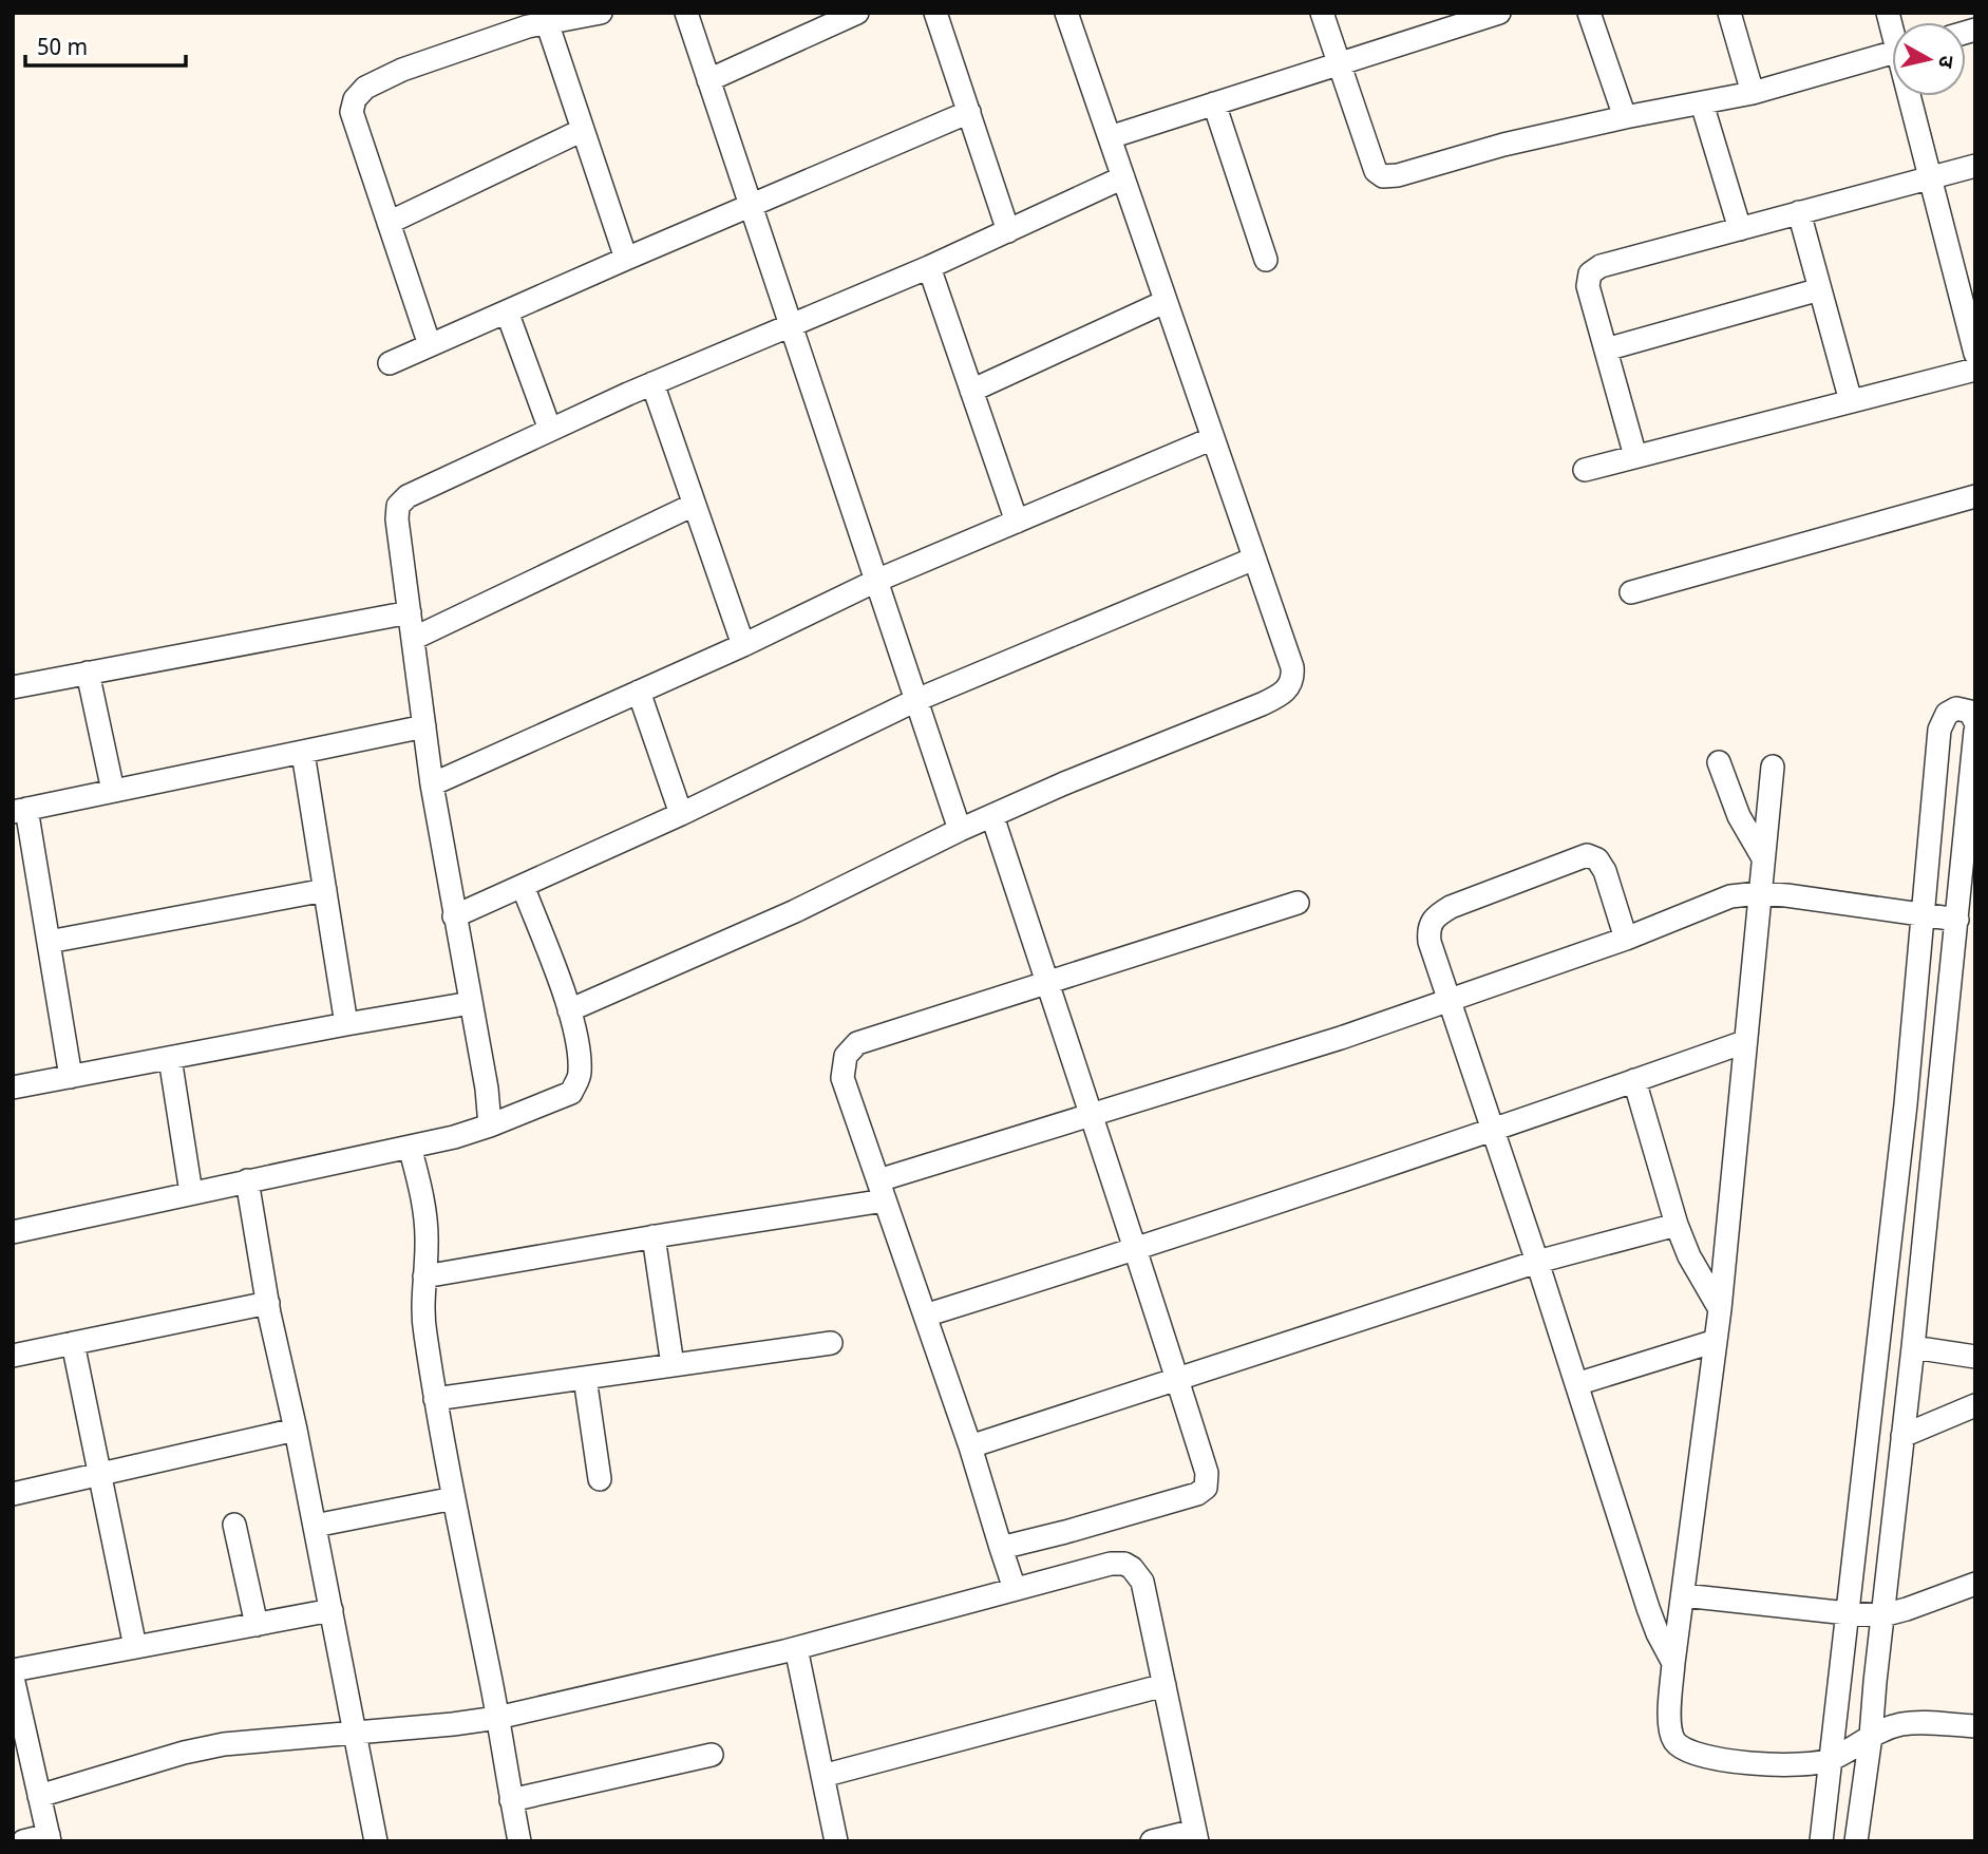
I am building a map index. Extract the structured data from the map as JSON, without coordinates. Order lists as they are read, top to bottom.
{
  "scale_bar": "50 m",
  "north": "right"
}
